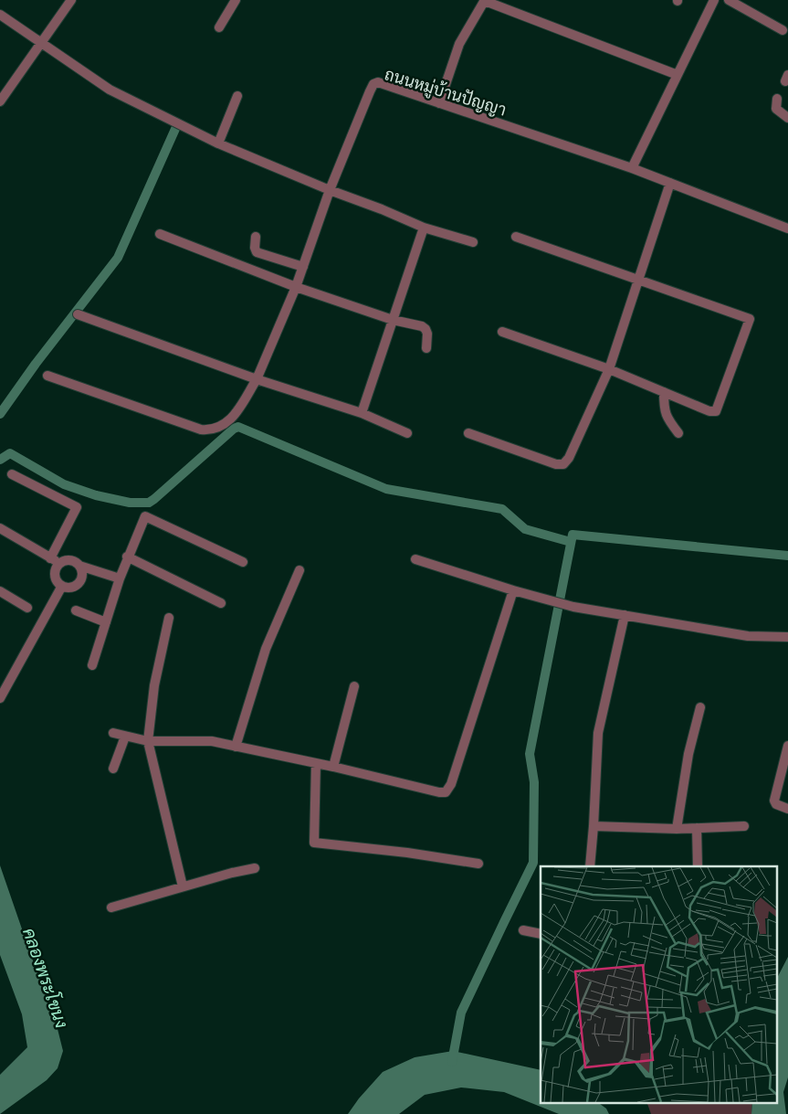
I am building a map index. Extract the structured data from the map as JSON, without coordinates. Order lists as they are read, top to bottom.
{
  "streets": {
    "street": ["ถนนหมู่บ้านปัญญา"]
  },
  "water": ["คลองพระโขนง"]
}
